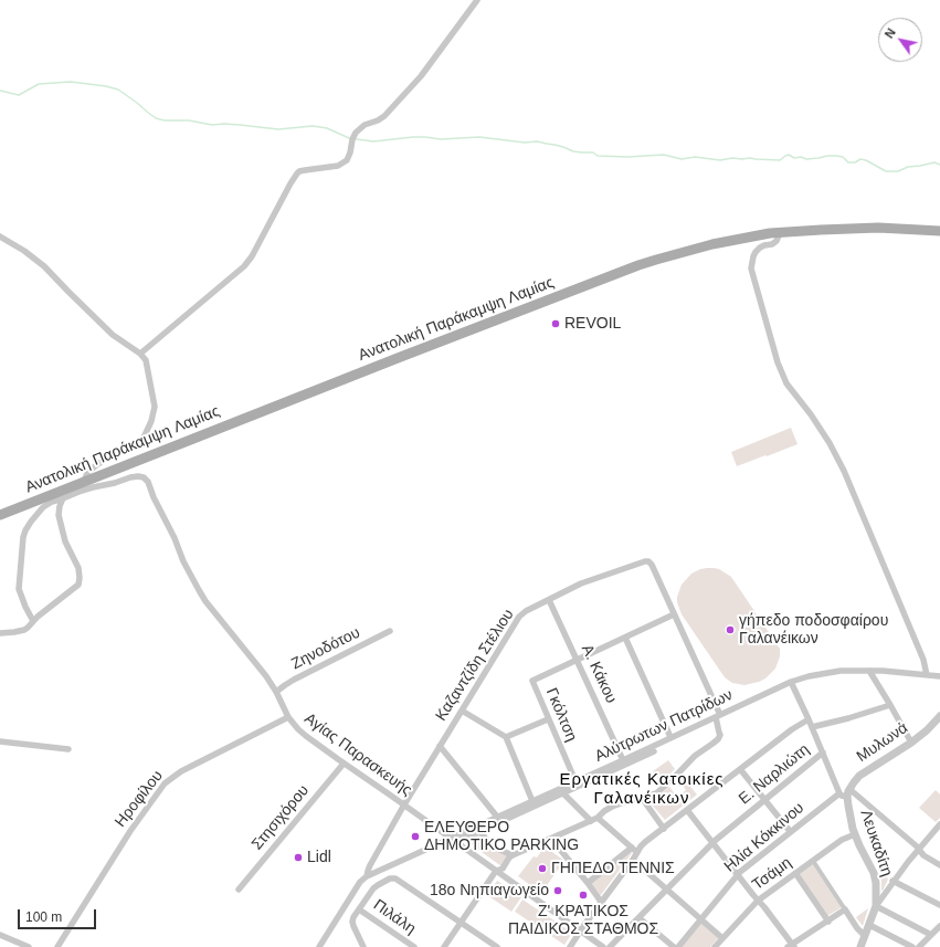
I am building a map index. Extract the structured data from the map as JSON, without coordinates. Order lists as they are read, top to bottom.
{
  "streets": {
    "main road": ["Ανατολική Παράκαμψη Λαμίας"],
    "street": [
      "Ζηνοδότου",
      "Καζαντζίδη Στέλιου",
      "Α. Κάκου",
      "Γκόλτση",
      "Αλύτρωτων Πατρίδων",
      "Μυλωνά",
      "Αγίας Παρασκευής",
      "Ε. Ναρλιώτη",
      "Ηροφίλου",
      "Στησιχόρου",
      "Ηλία Κόκκινου",
      "Λευκαδίτη",
      "Τσάμη",
      "Πιλάλη"
    ]
  },
  "crossings": [
    ["Ανατολική Παράκαμψη Λαμίας", "Αγίας Παρασκευής"],
    ["Ζηνοδότου", "Αγίας Παρασκευής"],
    ["Καζαντζίδη Στέλιου", "Α. Κάκου"],
    ["Καζαντζίδη Στέλιου", "Αλύτρωτων Πατρίδων"],
    ["Καζαντζίδη Στέλιου", "Αγίας Παρασκευής"],
    ["Α. Κάκου", "Γκόλτση"],
    ["Α. Κάκου", "Αλύτρωτων Πατρίδων"],
    ["Γκόλτση", "Αλύτρωτων Πατρίδων"],
    ["Αλύτρωτων Πατρίδων", "Αγίας Παρασκευής"],
    ["Μυλωνά", "Λευκαδίτη"],
    ["Αγίας Παρασκευής", "Ηροφίλου"],
    ["Αγίας Παρασκευής", "Στησιχόρου"],
    ["Ηλία Κόκκινου", "Λευκαδίτη"],
    ["Λευκαδίτη", "Τσάμη"]
  ],
  "districts": ["Εργατικές Κατοικίες Γαλανέικων"],
  "places": [
    "REVOIL",
    "γήπεδο ποδοσφαίρου Γαλανέικων",
    "ΕΛΕΥΘΕΡΟ ΔΗΜΟΤΙΚΟ PARKING",
    "Lidl",
    "ΓΗΠΕΔΟ ΤΕΝΝΙΣ",
    "18ο Νηπιαγωγείο",
    "Ζ' ΚΡΑΤΙΚΟΣ ΠΑΙΔΙΚΟΣ ΣΤΑΘΜΟΣ"
  ],
  "scale_bar": "100 m",
  "north": "top left"
}
